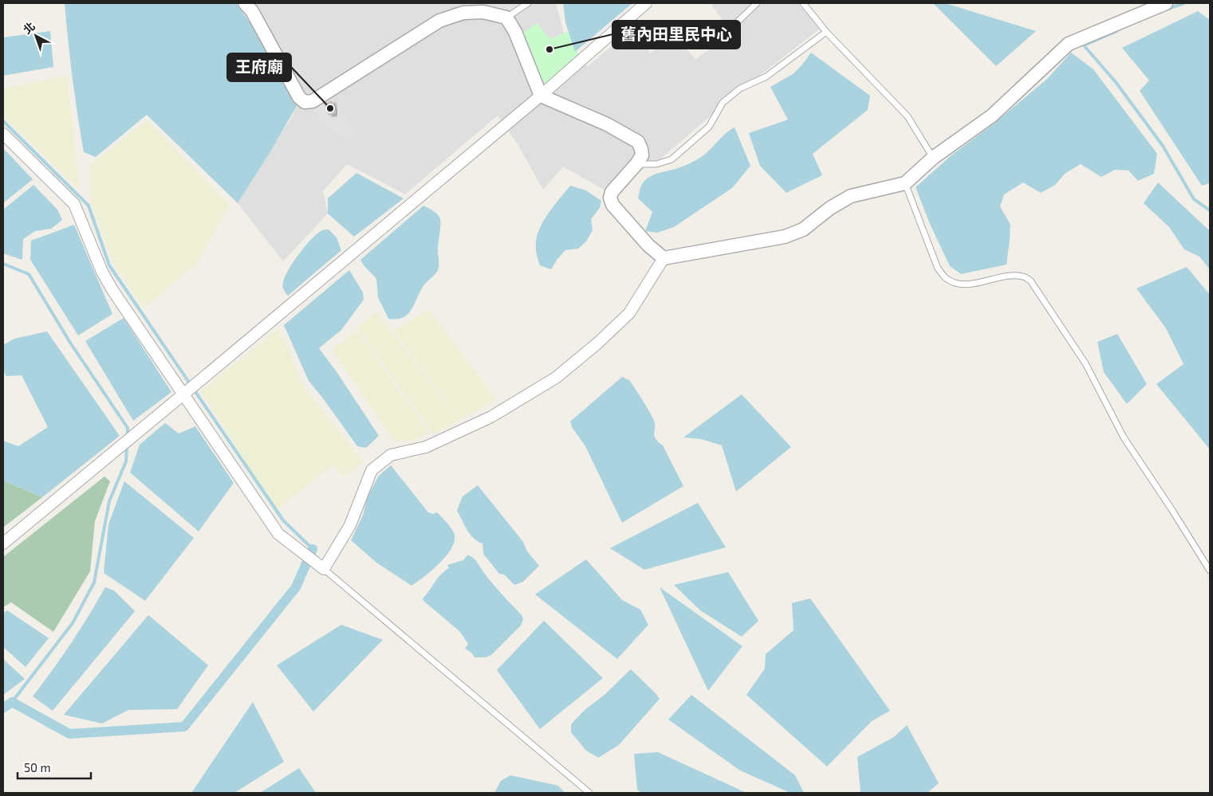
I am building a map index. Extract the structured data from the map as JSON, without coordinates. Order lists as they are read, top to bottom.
{
  "places": ["舊內田里民中心", "王府廟"],
  "scale_bar": "50 m",
  "north": "top left"
}
